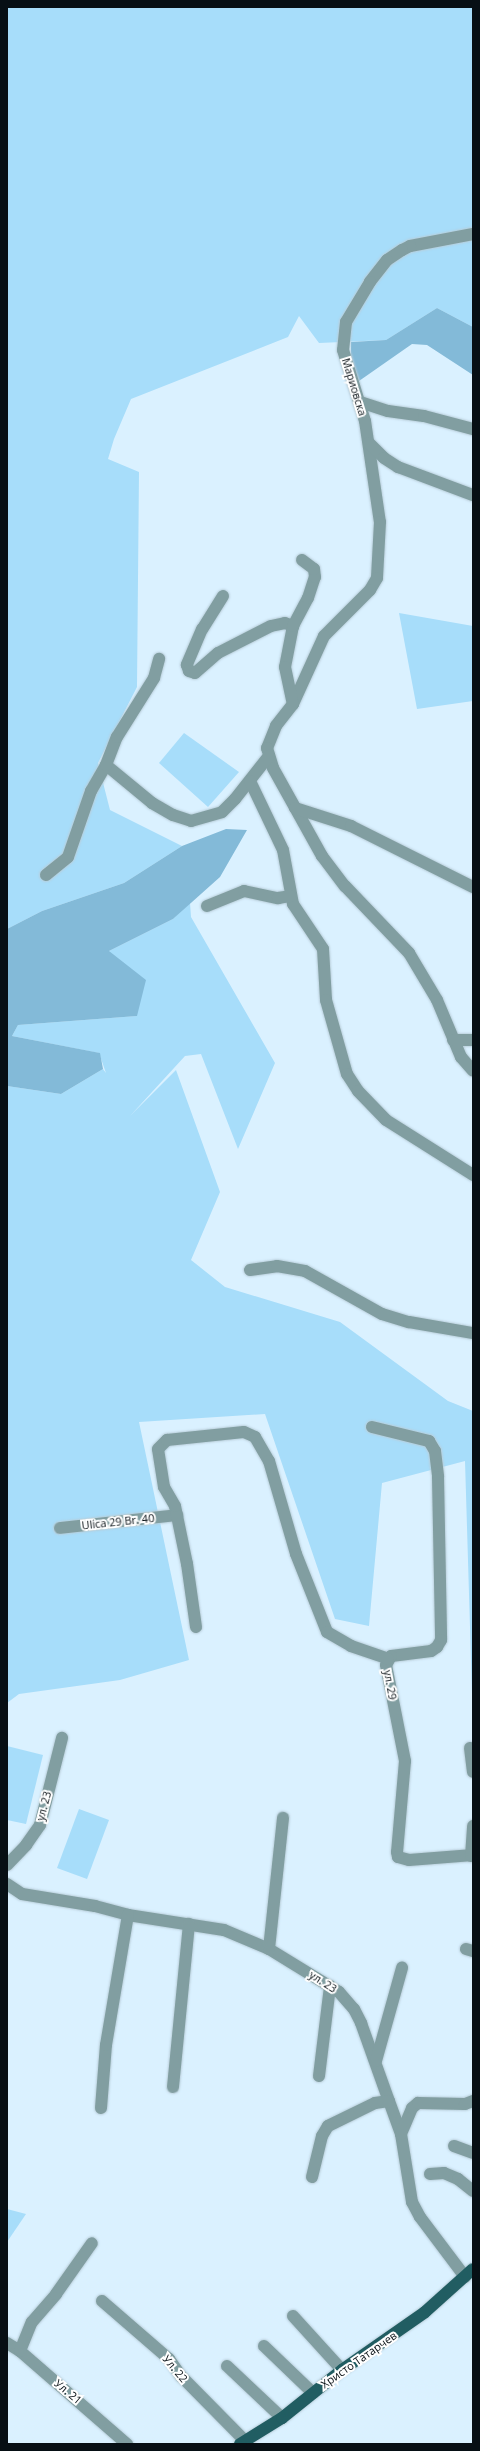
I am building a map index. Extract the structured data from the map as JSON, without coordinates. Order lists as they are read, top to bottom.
{
  "streets": {
    "main road": ["Христо Татарчев"],
    "street": [
      "Мариовска",
      "Ulica 29 Br. 40",
      "ул. 29",
      "ул. 23",
      "Ул. 22",
      "Ул. 21"
    ]
  },
  "crossings": [
    ["ул. 23", "Христо Татарчев"],
    ["Христо Татарчев", "Ул. 22"]
  ]
}
